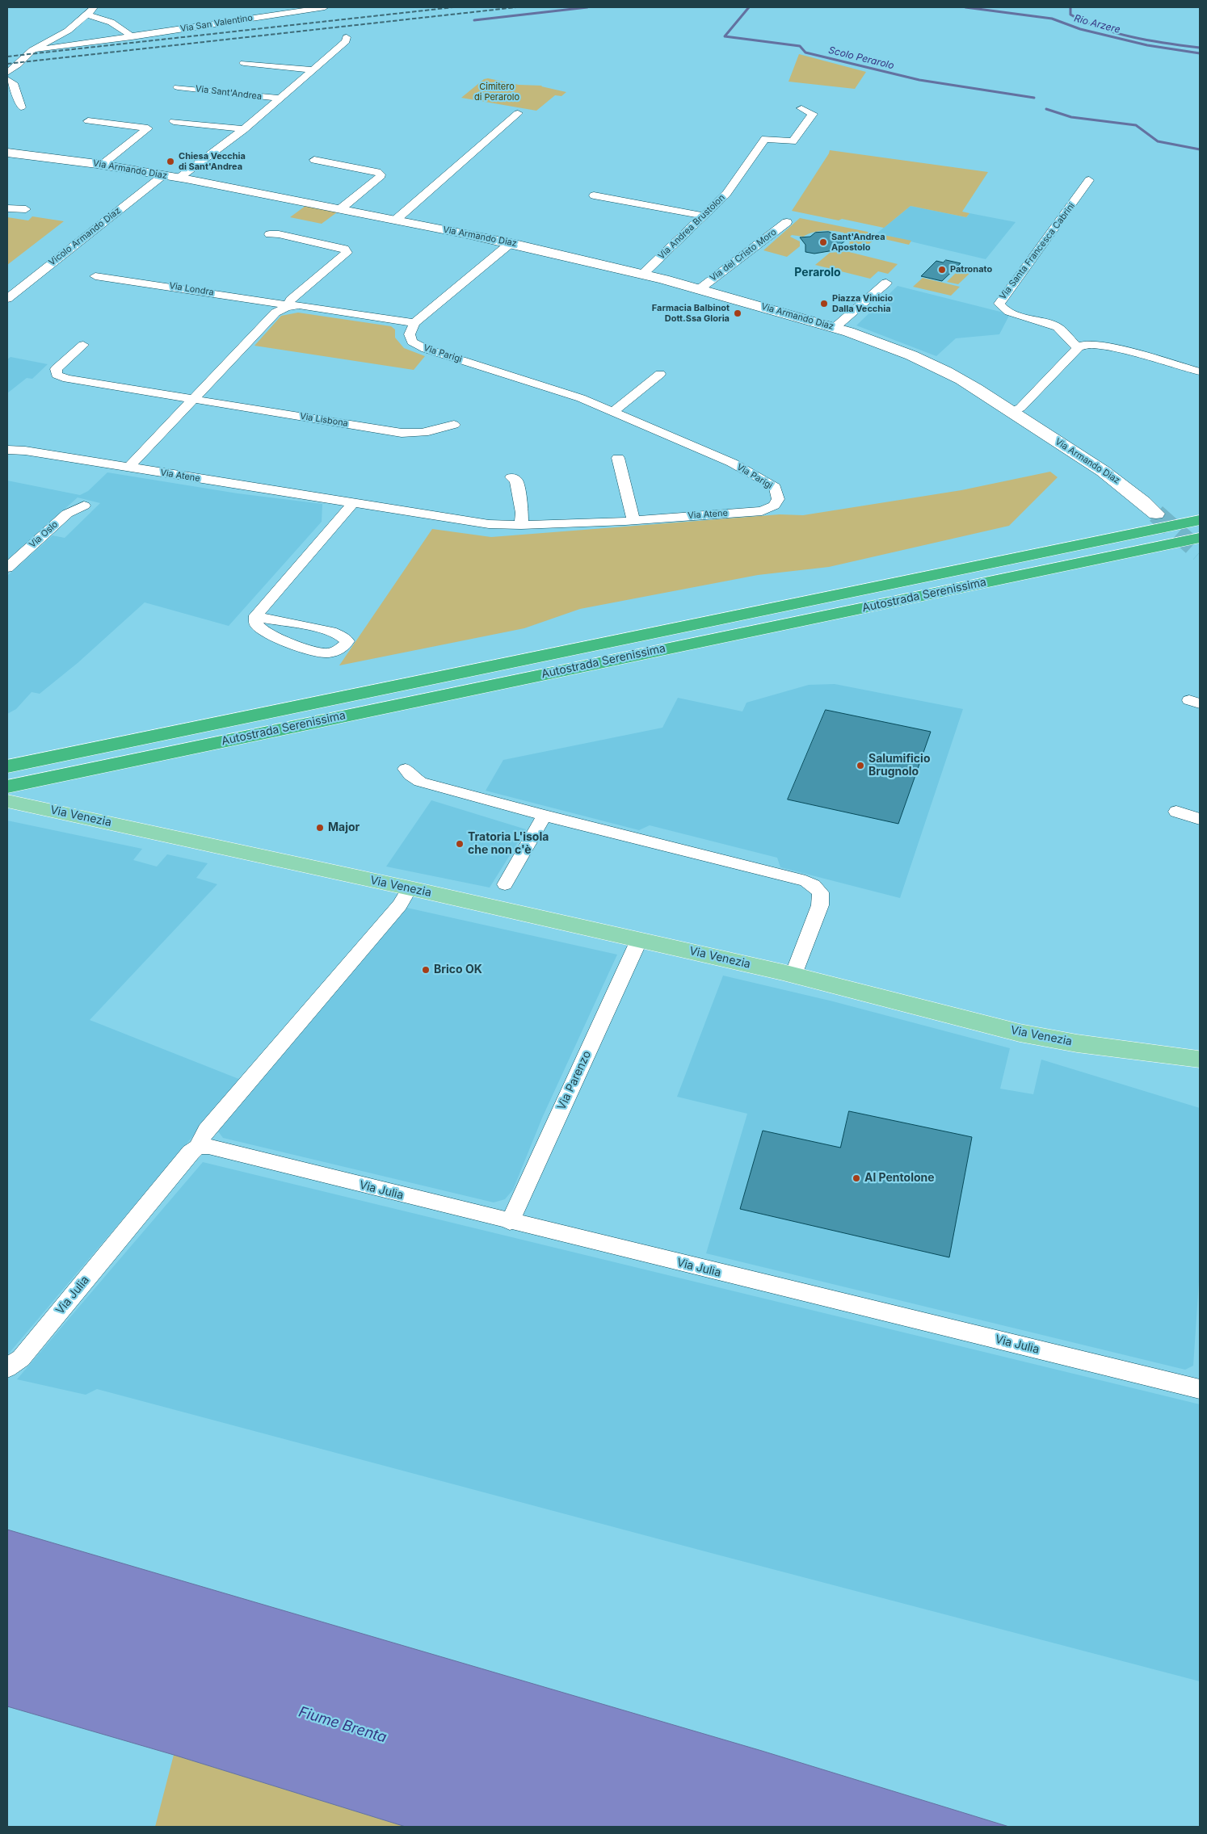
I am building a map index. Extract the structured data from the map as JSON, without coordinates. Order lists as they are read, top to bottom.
{
  "streets": {
    "highway": ["Autostrada Serenissima"],
    "main road": ["Via Venezia"],
    "street": [
      "Via San Valentino",
      "Via Sant'Andrea",
      "Via Armando Diaz",
      "Via Andrea Brustolon",
      "Vicolo Armando Diaz",
      "Via Santa Francesca Cabrini",
      "Via del Cristo Moro",
      "Via Londra",
      "Via Parigi",
      "Via Lisbona",
      "Via Atene",
      "Via Oslo",
      "Via Parenzo",
      "Via Julia"
    ]
  },
  "crossings": [
    ["Via Sant'Andrea", "Via Armando Diaz"],
    ["Via Armando Diaz", "Via Andrea Brustolon"],
    ["Via Armando Diaz", "Vicolo Armando Diaz"],
    ["Via Armando Diaz", "Via del Cristo Moro"],
    ["Via Londra", "Via Parigi"],
    ["Via Parigi", "Via Atene"],
    ["Autostrada Serenissima", "Via Venezia"],
    ["Via Venezia", "Via Parenzo"],
    ["Via Venezia", "Via Julia"],
    ["Via Parenzo", "Via Julia"]
  ],
  "districts": ["Perarolo"],
  "water": ["Rio Arzere", "Scolo Perarolo", "Fiume Brenta"],
  "parks": ["Cimitero di Perarolo"],
  "places": [
    "Chiesa Vecchia di Sant'Andrea",
    "Sant'Andrea Apostolo",
    "Patronato",
    "Piazza Vinicio Dalla Vecchia",
    "Farmacia Balbinot Dott.Ssa Gloria",
    "Salumificio Brugnolo",
    "Major",
    "Tratoria L'isola che non c'è",
    "Brico OK",
    "Al Pentolone"
  ]
}
